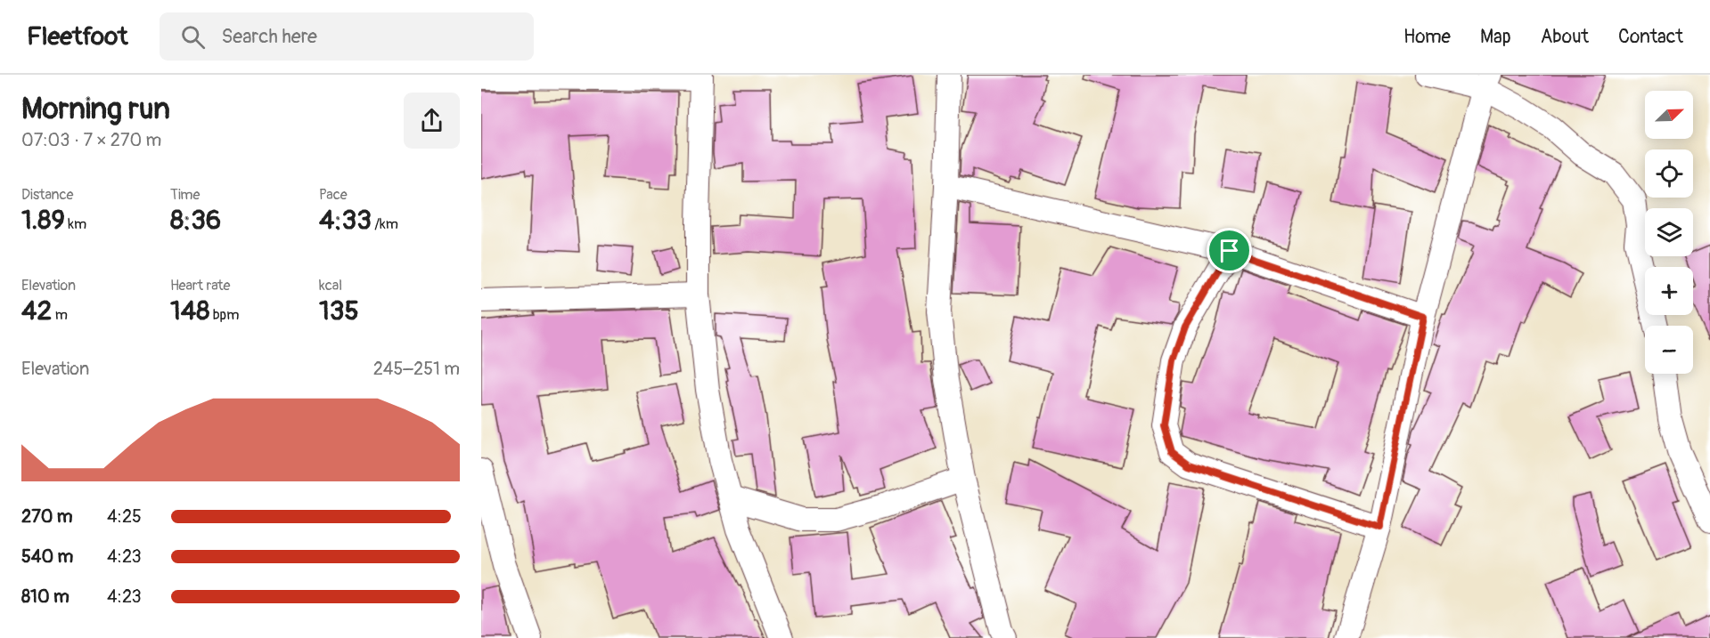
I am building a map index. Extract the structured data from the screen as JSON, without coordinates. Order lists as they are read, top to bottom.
{
  "north": "top right",
  "page": {
    "header": "Fleetfoot",
    "search": "Search here",
    "nav": [
      "Home",
      "Map",
      "About",
      "Contact"
    ],
    "heading": ["Morning run", "07:03 · 7 × 270 m"],
    "map_buttons": ["+", "−"],
    "stats": [
      ["Distance", "1.89 km"],
      ["Time", "8:36"],
      ["Pace", "4:33 /km"],
      ["Elevation", "42 m"],
      ["Heart rate", "148 bpm"],
      ["kcal", "135"]
    ],
    "chart": ["Elevation", "245–251 m"],
    "list": [
      {
        "name": "270 m",
        "note": "4:25"
      },
      {
        "name": "540 m",
        "note": "4:23"
      },
      {
        "name": "810 m",
        "note": "4:23"
      }
    ]
  }
}
